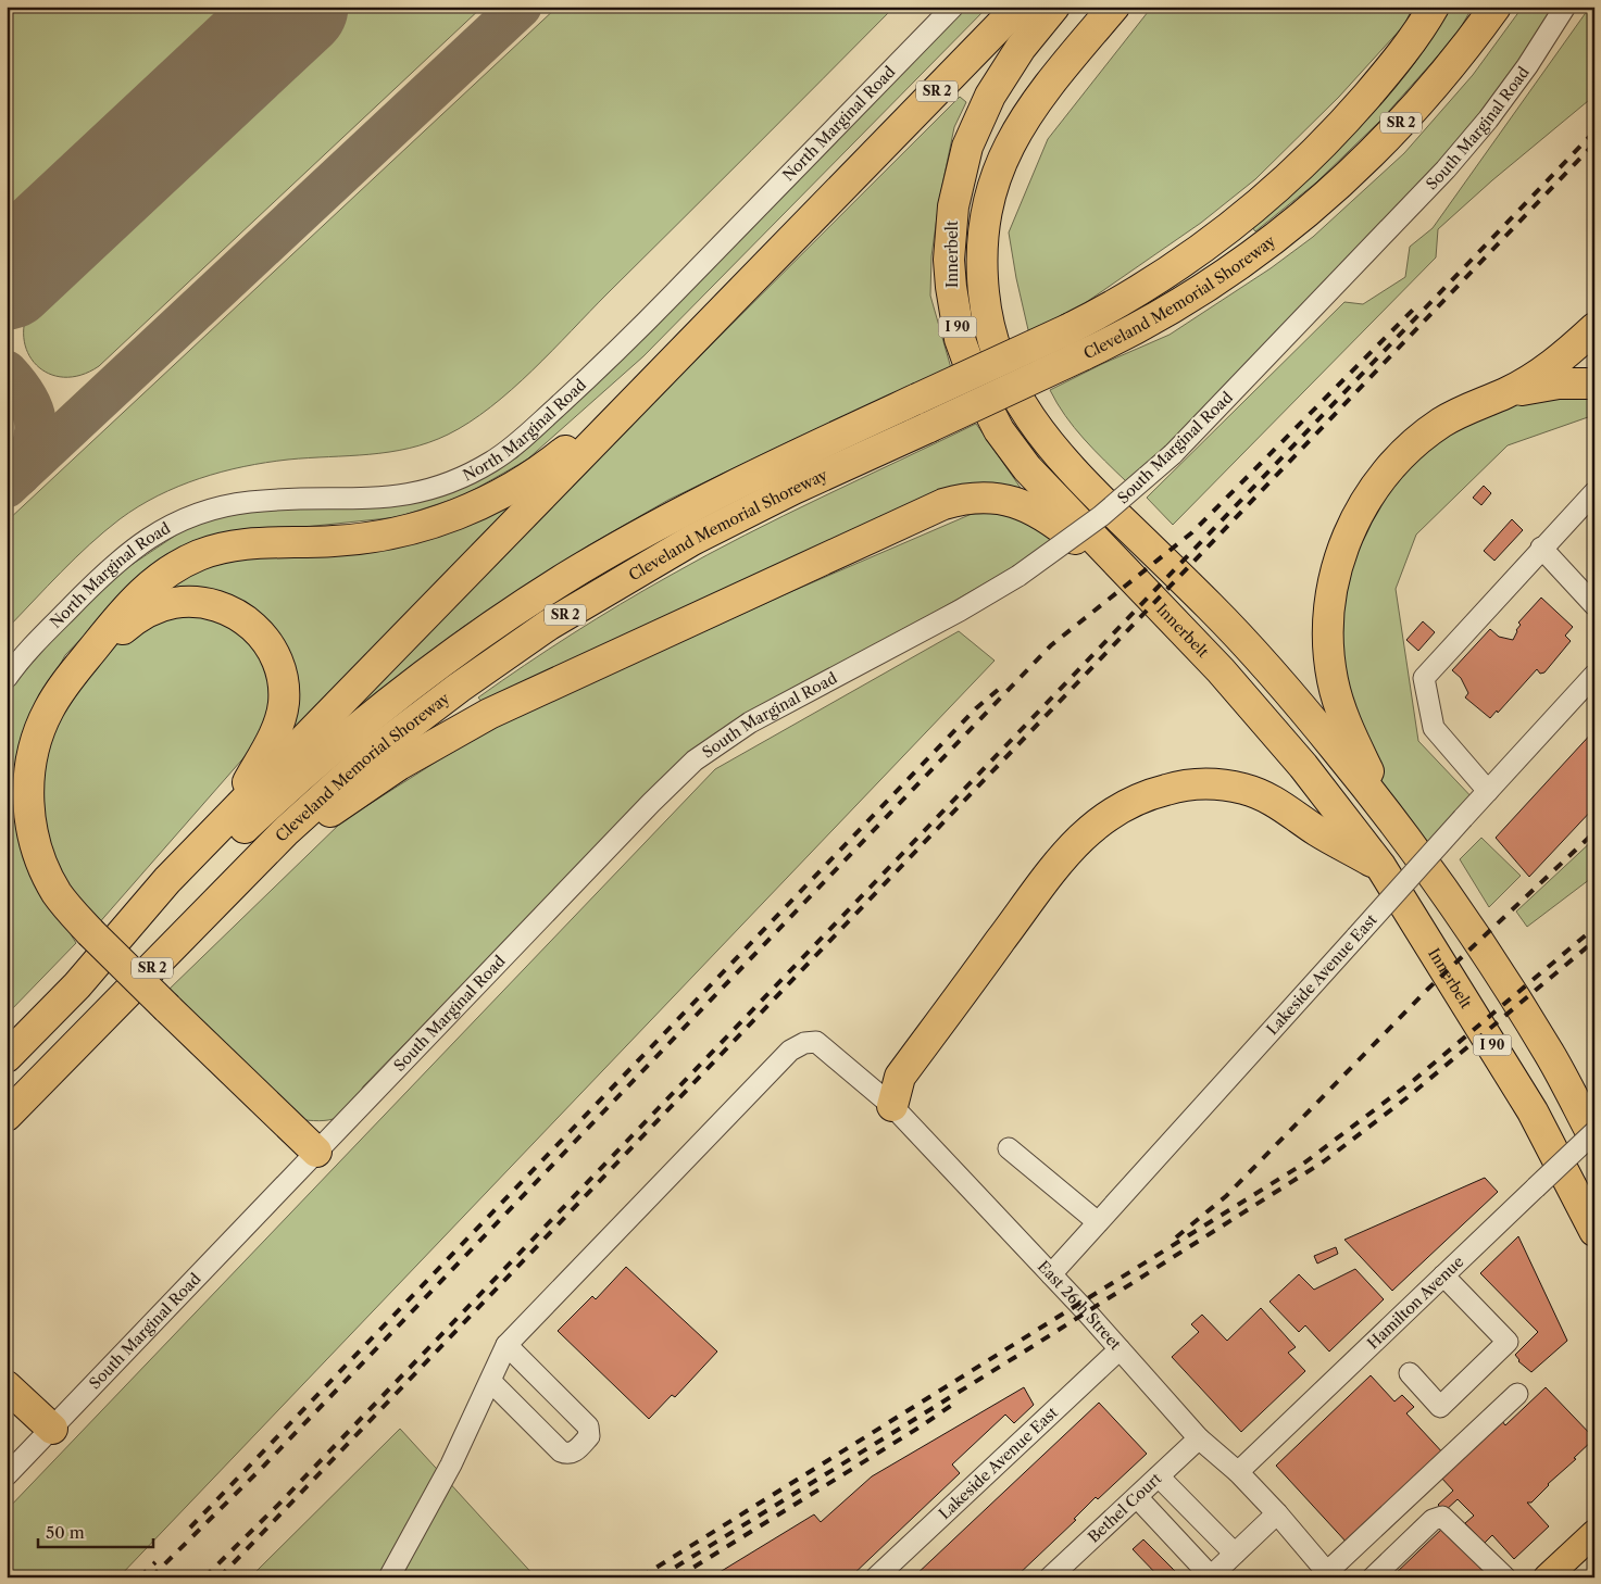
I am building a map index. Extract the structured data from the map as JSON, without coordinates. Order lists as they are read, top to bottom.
{
  "streets": {
    "highway": [
      "SR 2",
      "Innerbelt",
      "Cleveland Memorial Shoreway",
      "I 90"
    ],
    "street": [
      "North Marginal Road",
      "South Marginal Road",
      "Lakeside Avenue East",
      "Hamilton Avenue",
      "East 26th Street",
      "Bethel Court"
    ]
  },
  "crossings": [
    ["Lakeside Avenue East", "East 26th Street"],
    ["Hamilton Avenue", "East 26th Street"],
    ["East 26th Street", "Bethel Court"]
  ],
  "scale_bar": "50 m"
}
